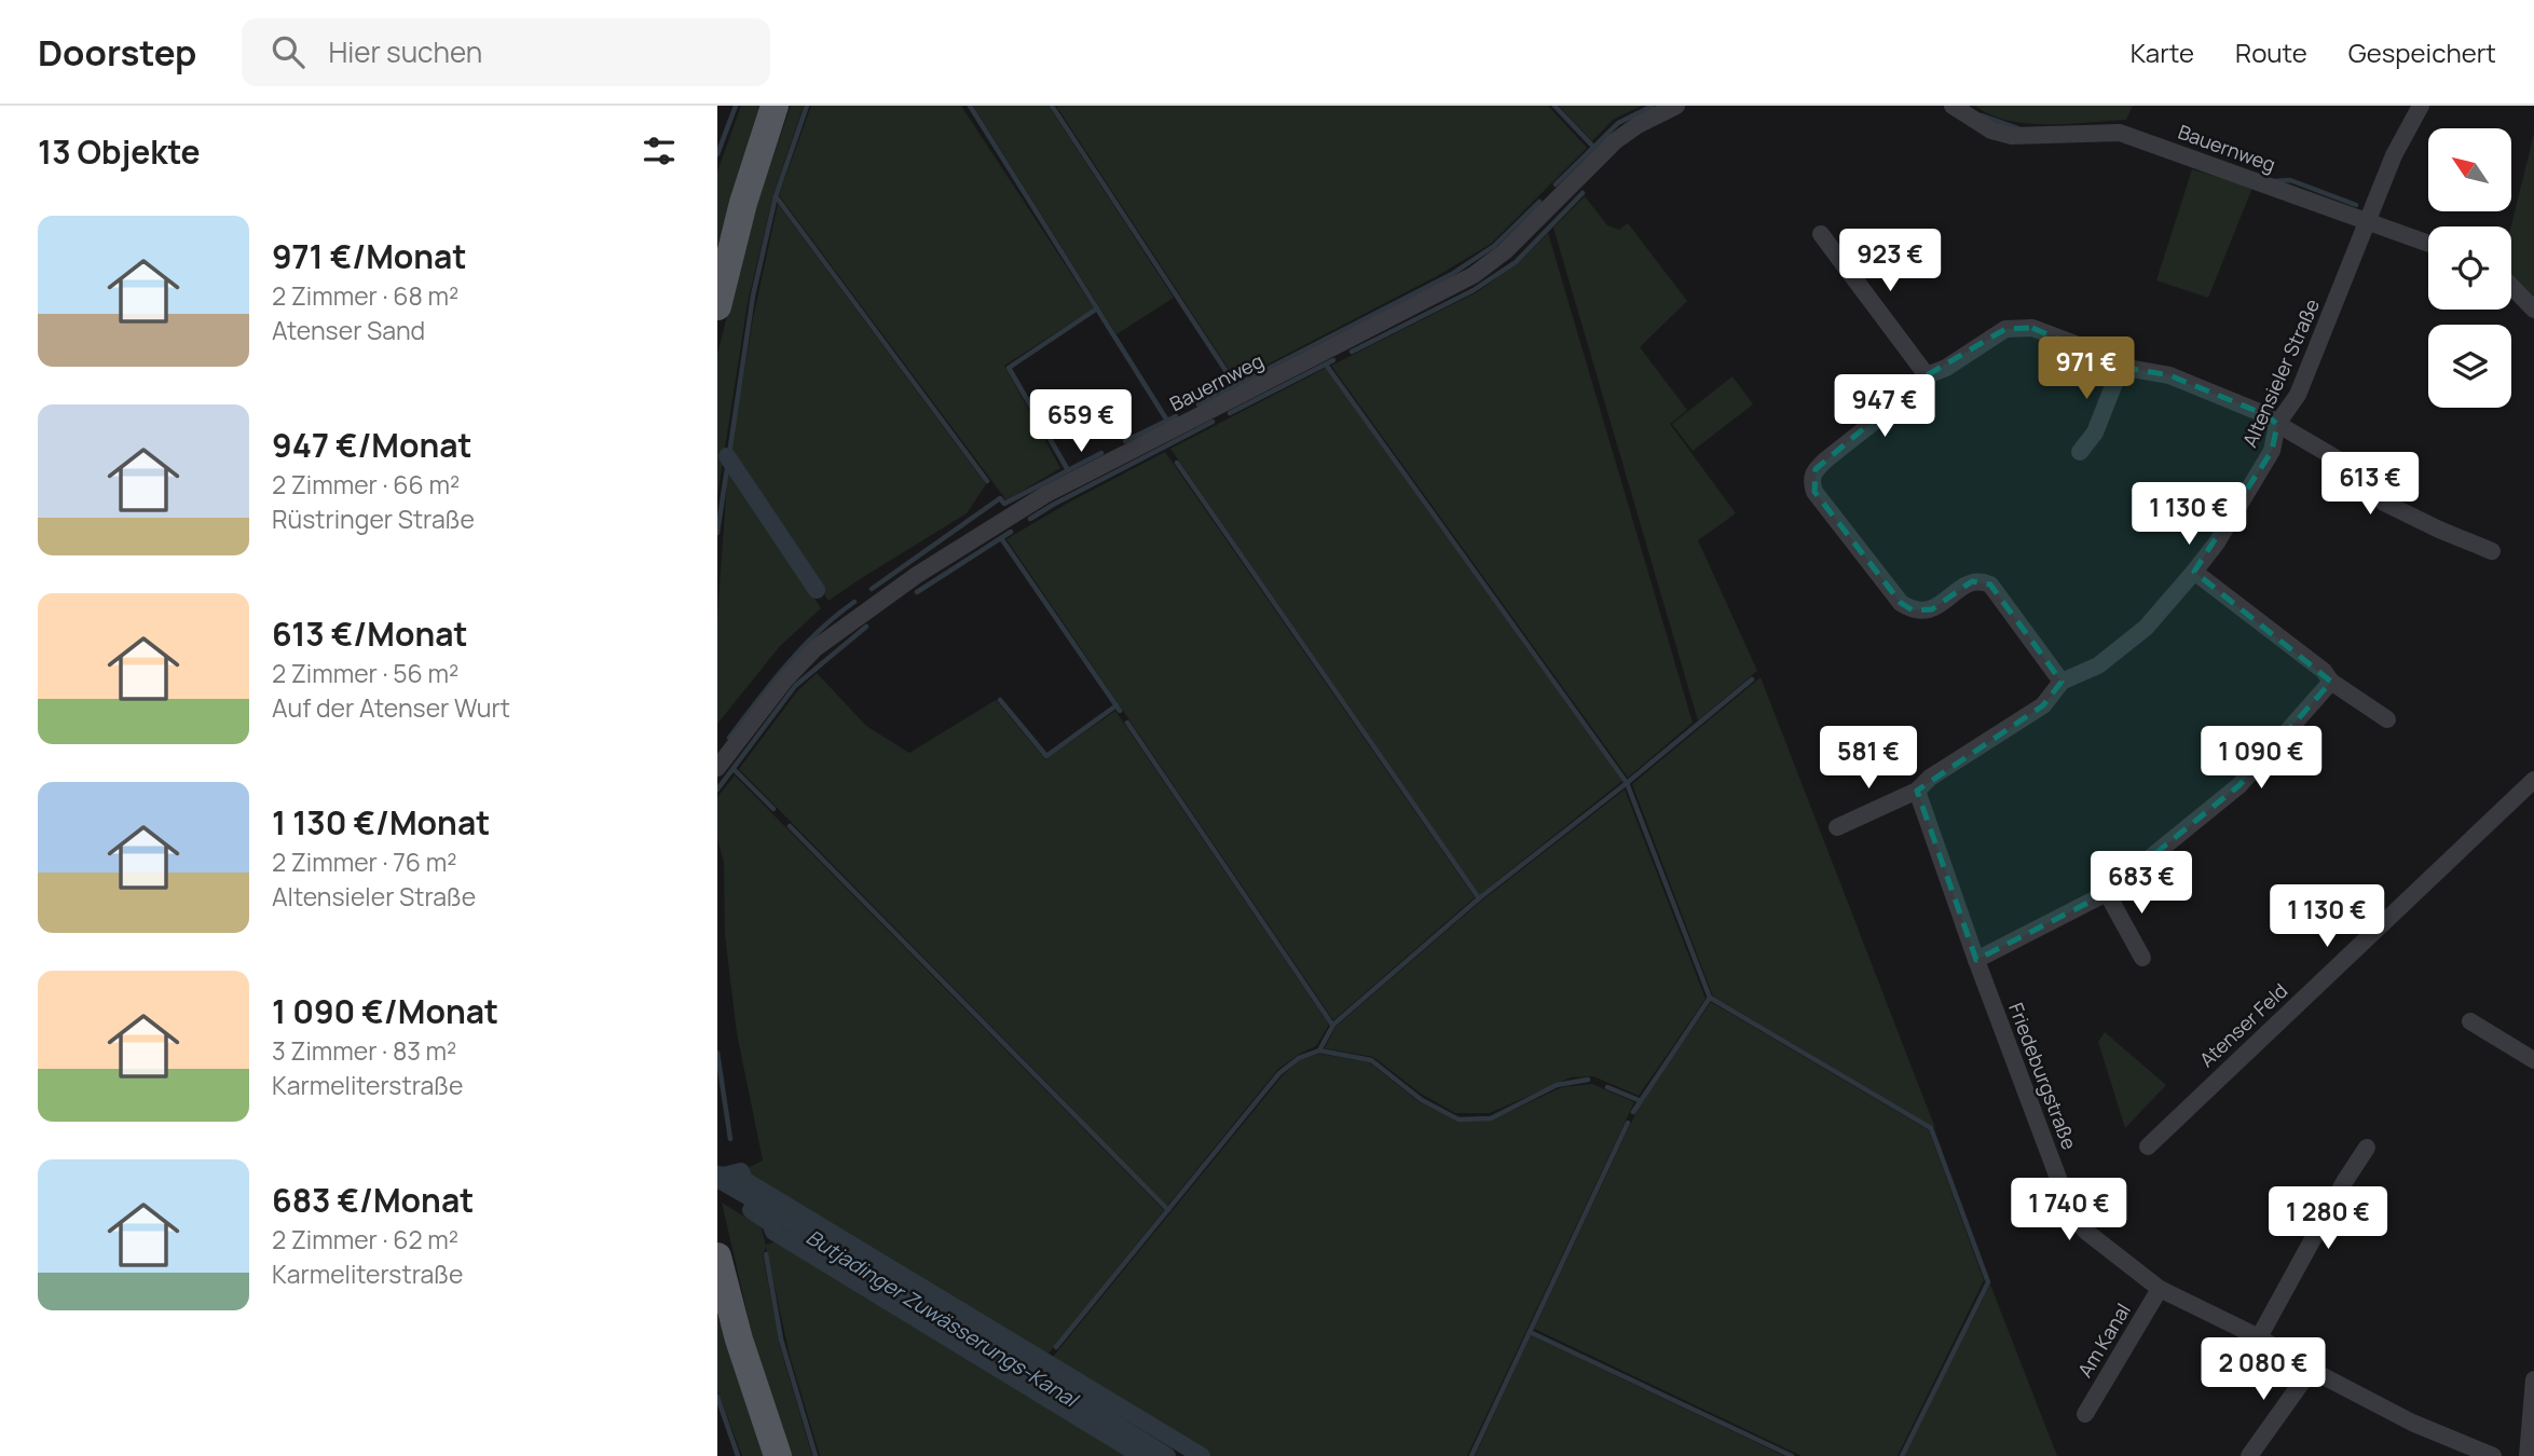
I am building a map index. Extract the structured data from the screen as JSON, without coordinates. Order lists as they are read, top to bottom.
{
  "streets": {
    "street": [
      "Bauernweg",
      "Altensieler Straße",
      "Atenser Feld",
      "Friedeburgstraße",
      "Am Kanal"
    ]
  },
  "crossings": [
    ["Bauernweg", "Altensieler Straße"],
    ["Altensieler Straße", "Friedeburgstraße"],
    ["Friedeburgstraße", "Am Kanal"]
  ],
  "water": ["Butjadinger Zuwässerungs-Kanal"],
  "north": "top left",
  "page": {
    "header": "Doorstep",
    "search": "Hier suchen",
    "nav": ["Karte", "Route", "Gespeichert"],
    "heading": "13 Objekte",
    "list": [
      {
        "name": "971 €/Monat",
        "note": "2 Zimmer · 68 m² · Atenser Sand"
      },
      {
        "name": "947 €/Monat",
        "note": "2 Zimmer · 66 m² · Rüstringer Straße"
      },
      {
        "name": "613 €/Monat",
        "note": "2 Zimmer · 56 m² · Auf der Atenser Wurt"
      },
      {
        "name": "1 130 €/Monat",
        "note": "2 Zimmer · 76 m² · Altensieler Straße"
      },
      {
        "name": "1 090 €/Monat",
        "note": "3 Zimmer · 83 m² · Karmeliterstraße"
      },
      {
        "name": "683 €/Monat",
        "note": "2 Zimmer · 62 m² · Karmeliterstraße"
      }
    ],
    "price": [
      "923 €",
      "971 €",
      "947 €",
      "659 €",
      "613 €",
      "1 130 €",
      "581 €",
      "1 090 €",
      "683 €",
      "1 130 €",
      "1 740 €",
      "1 280 €",
      "2 080 €"
    ]
  }
}
